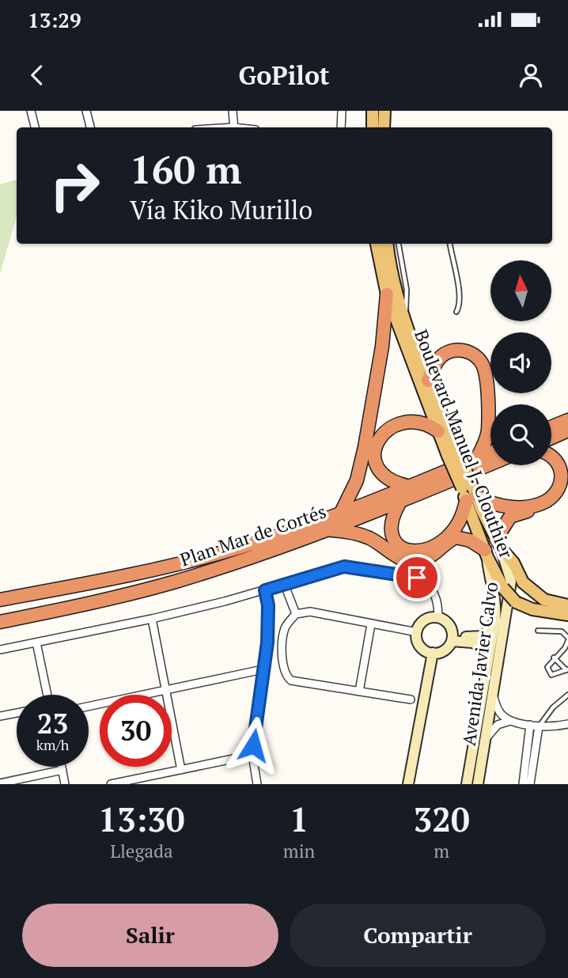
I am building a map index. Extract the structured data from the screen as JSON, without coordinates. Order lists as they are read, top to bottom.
{
  "streets": {
    "highway": ["Plan Mar de Cortés"],
    "main road": ["Boulevard Manuel J. Clouthier"],
    "street": ["Avenida Javier Calvo"]
  },
  "crossings": [
    ["Boulevard Manuel J. Clouthier", "Avenida Javier Calvo"]
  ],
  "north": "top",
  "page": {
    "status": "13:29",
    "header": "GoPilot",
    "turn": ["160 m", "Vía Kiko Murillo"],
    "speed": "23 km/h",
    "limit": "30",
    "eta": [
      "13:30",
      "Llegada",
      "1",
      "min",
      "320",
      "m"
    ],
    "buttons": ["Salir", "Compartir"]
  }
}
